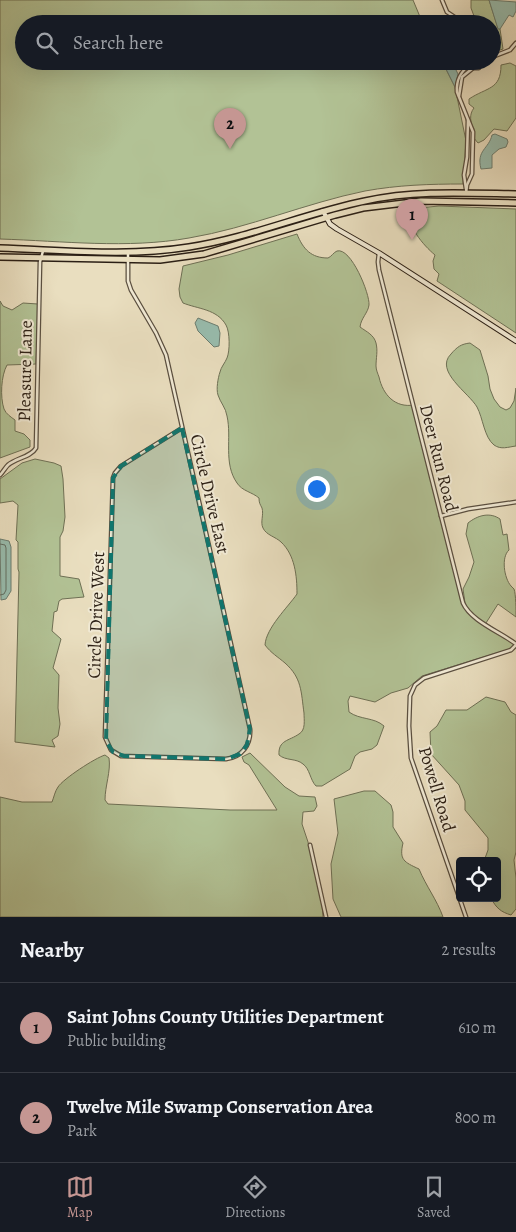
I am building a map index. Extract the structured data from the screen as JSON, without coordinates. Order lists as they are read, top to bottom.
{
  "streets": {
    "street": [
      "Pleasure Lane",
      "Deer Run Road",
      "Circle Drive East",
      "Circle Drive West",
      "Powell Road"
    ]
  },
  "crossings": [
    ["Deer Run Road", "Powell Road"],
    ["Circle Drive East", "Circle Drive West"]
  ],
  "page": {
    "search": "Search here",
    "pins": ["2", "1"],
    "heading": ["Nearby", "2 results"],
    "list": [
      {
        "mark": "1",
        "name": "Saint Johns County Utilities Department",
        "note": "Public building",
        "value": "610 m"
      },
      {
        "mark": "2",
        "name": "Twelve Mile Swamp Conservation Area",
        "note": "Park",
        "value": "800 m"
      }
    ],
    "nav": ["Map", "Directions", "Saved"]
  }
}
